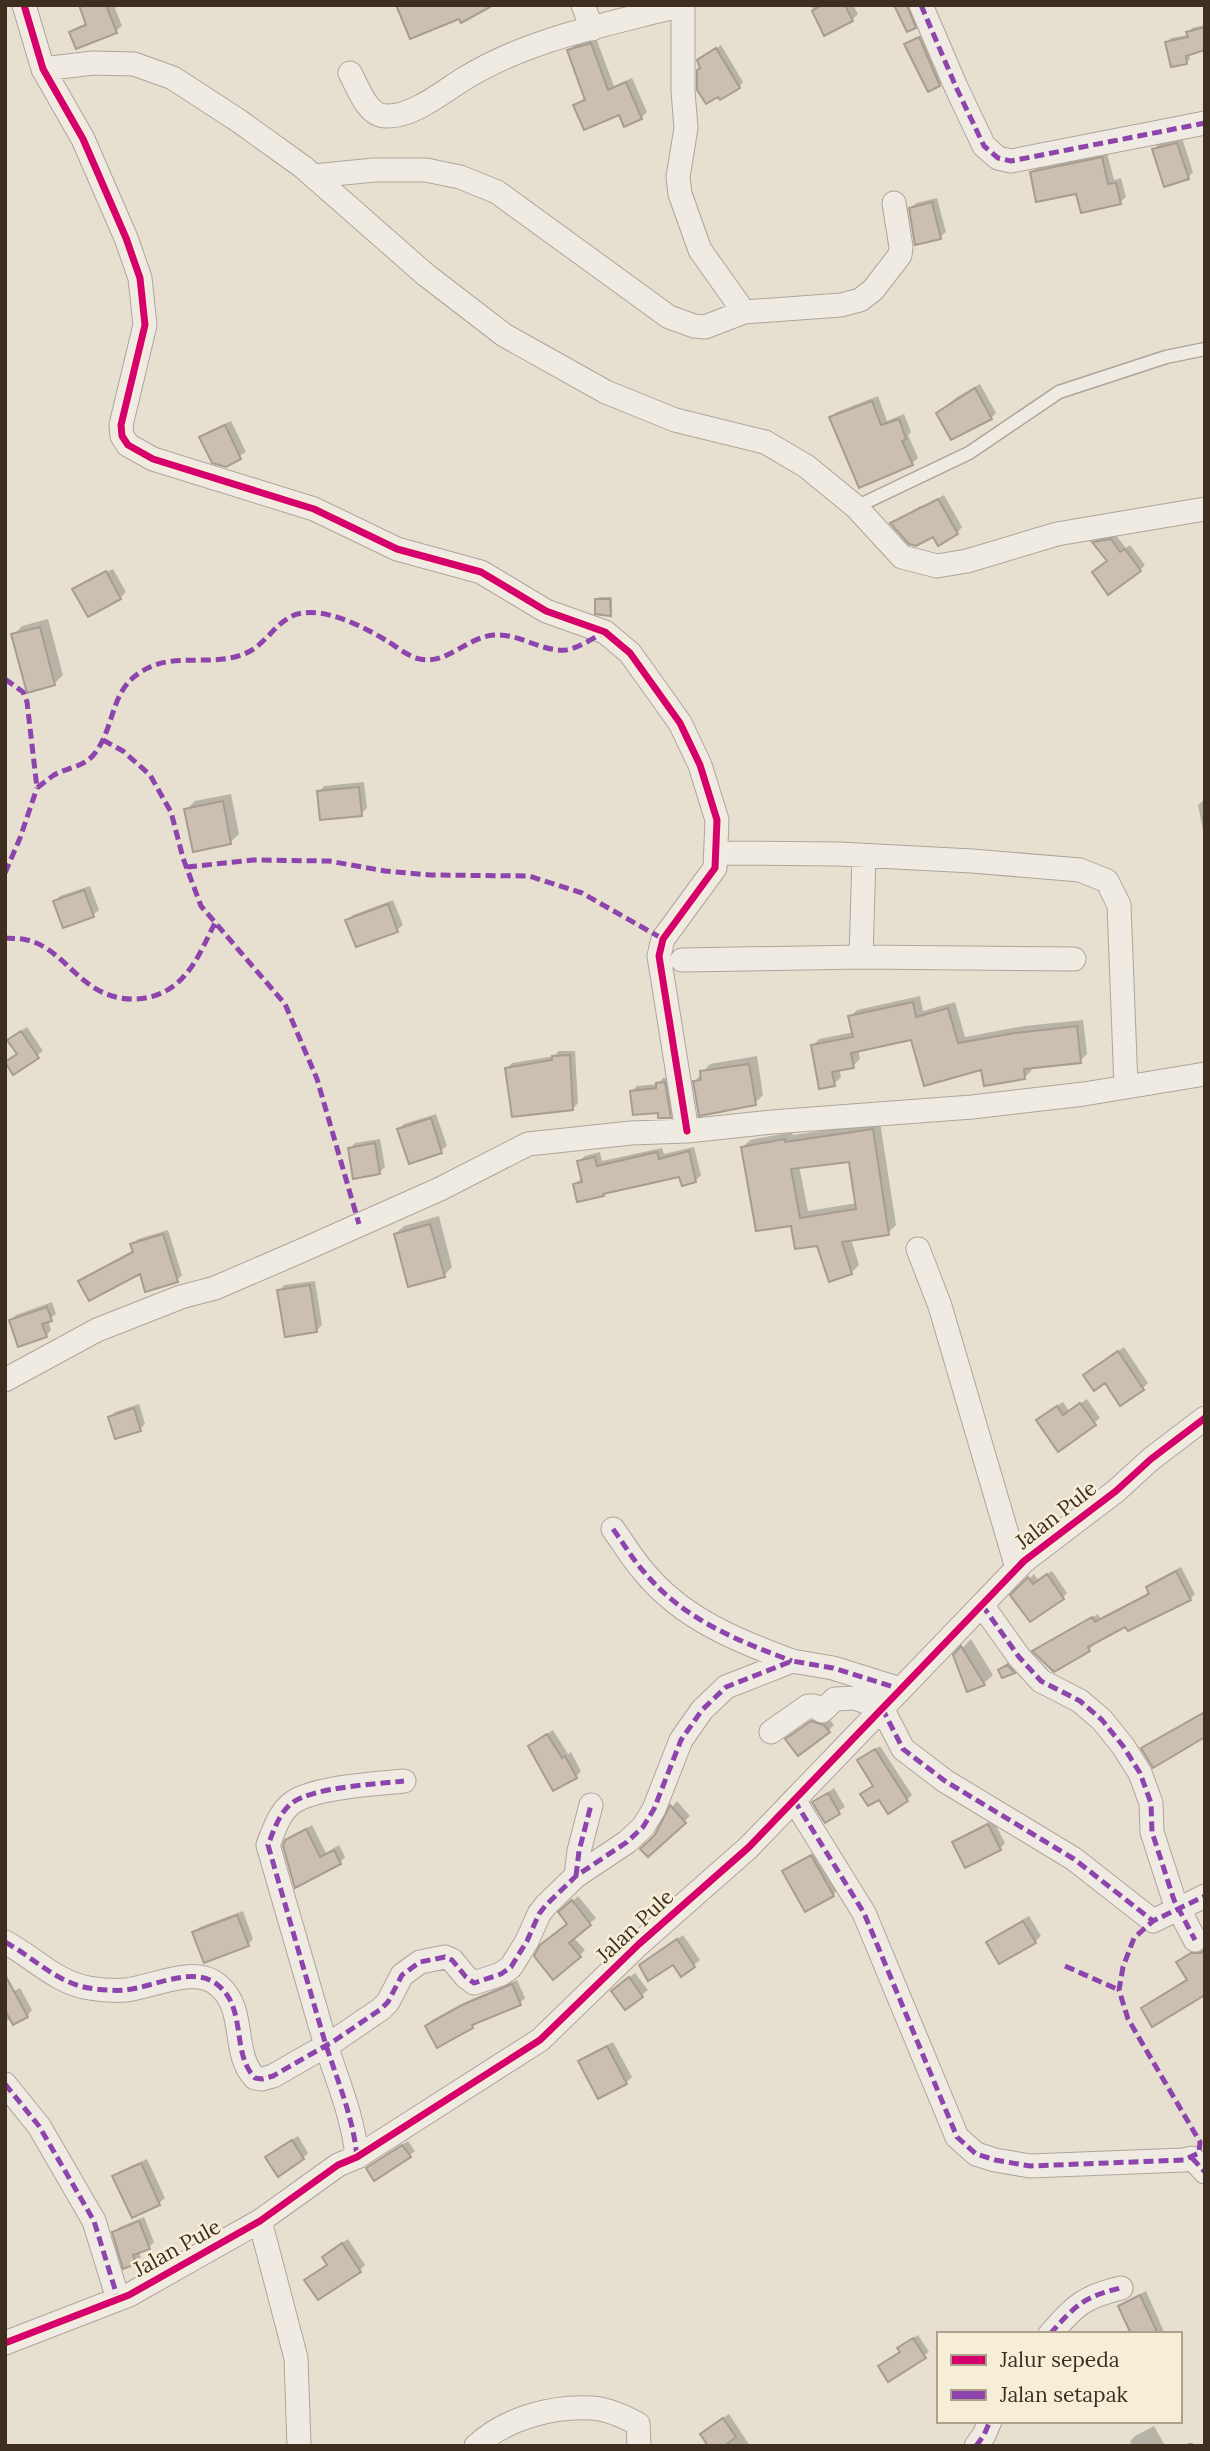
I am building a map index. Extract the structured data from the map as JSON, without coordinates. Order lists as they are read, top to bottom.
{
  "streets": {
    "street": ["Jalan Pule"]
  },
  "legend": ["Jalur sepeda", "Jalan setapak"]
}
